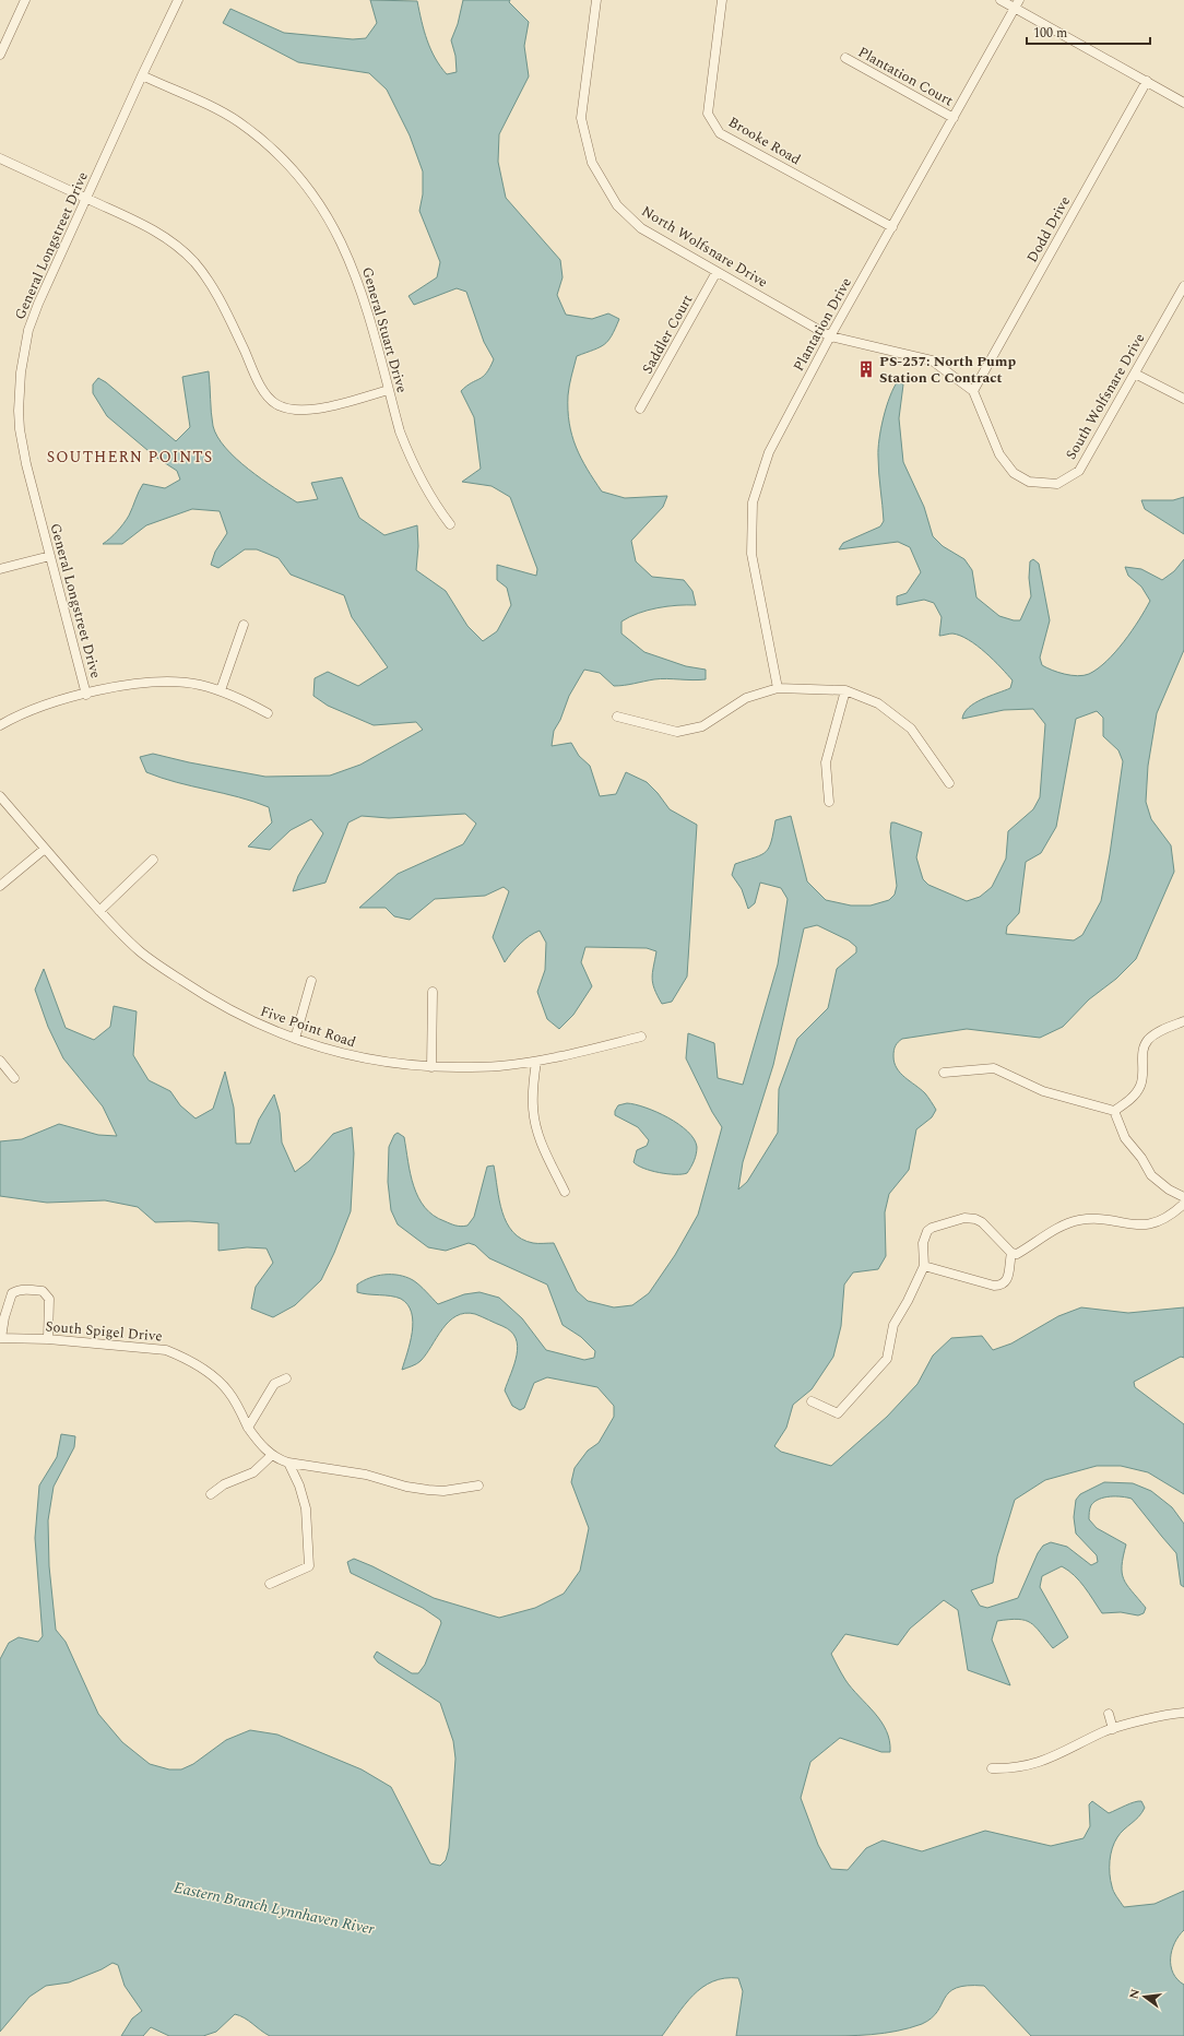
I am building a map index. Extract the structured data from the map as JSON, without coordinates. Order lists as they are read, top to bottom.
{
  "streets": {
    "street": [
      "Plantation Court",
      "Brooke Road",
      "Dodd Drive",
      "General Longstreet Drive",
      "North Wolfsnare Drive",
      "Plantation Drive",
      "General Stuart Drive",
      "Saddler Court",
      "South Wolfsnare Drive",
      "Five Point Road",
      "South Spigel Drive"
    ]
  },
  "crossings": [
    ["Plantation Court", "Plantation Drive"],
    ["Brooke Road", "Plantation Drive"],
    ["Dodd Drive", "South Wolfsnare Drive"],
    ["General Longstreet Drive", "General Stuart Drive"],
    ["North Wolfsnare Drive", "Plantation Drive"],
    ["North Wolfsnare Drive", "Saddler Court"]
  ],
  "districts": ["SOUTHERN POINTS"],
  "water": ["Eastern Branch Lynnhaven River"],
  "places": {
    "building": ["PS-257: North Pump Station C Contract"]
  },
  "scale_bar": "100 m",
  "north": "left"
}
